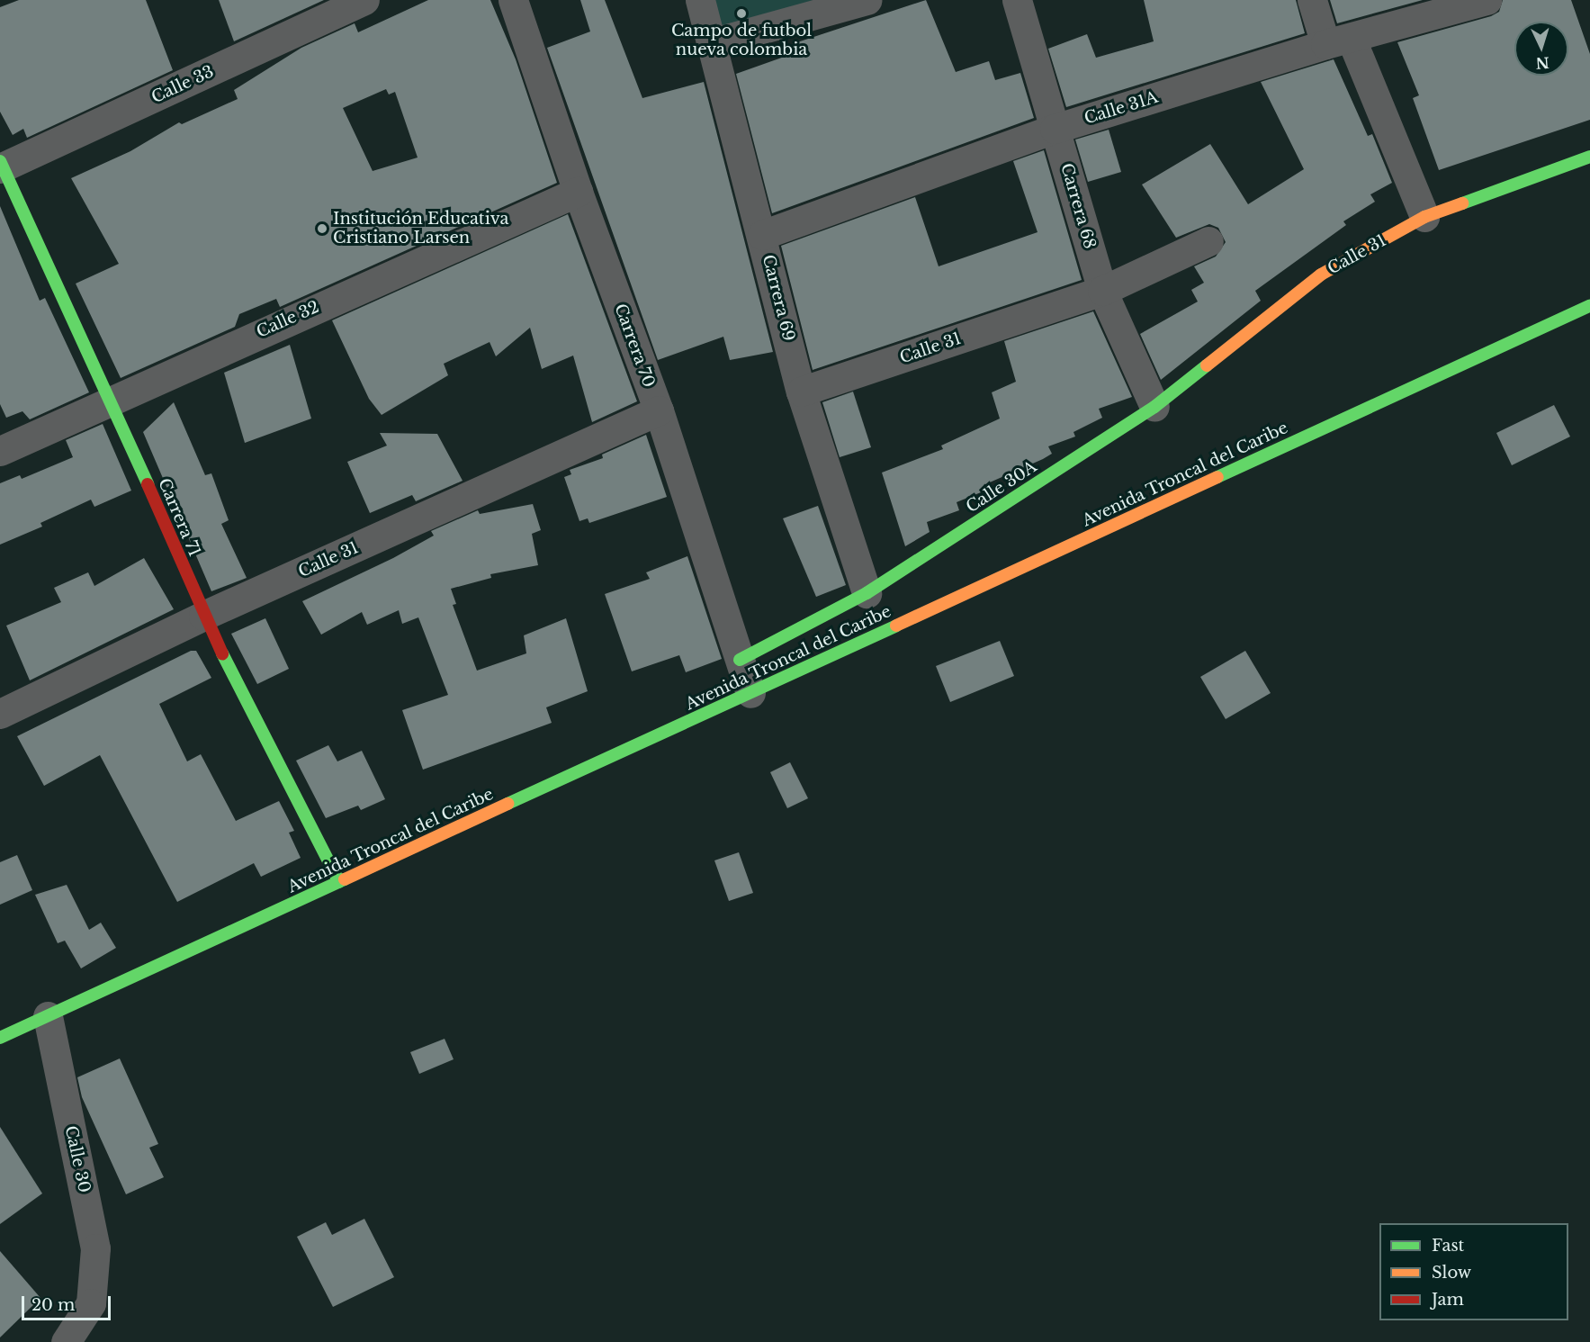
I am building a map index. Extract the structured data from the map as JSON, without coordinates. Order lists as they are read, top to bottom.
{
  "streets": {
    "main road": [
      "Calle 31",
      "Avenida Troncal del Caribe",
      "Calle 30A",
      "Carrera 71"
    ],
    "street": [
      "Calle 33",
      "Calle 31A",
      "Carrera 68",
      "Carrera 69",
      "Calle 32",
      "Carrera 70",
      "Calle 30"
    ]
  },
  "crossings": [
    ["Calle 33", "Carrera 71"],
    ["Calle 31A", "Carrera 68"],
    ["Calle 31A", "Carrera 69"],
    ["Carrera 68", "Calle 31"],
    ["Carrera 68", "Calle 30A"],
    ["Calle 31", "Carrera 69"],
    ["Calle 31", "Carrera 70"],
    ["Calle 31", "Calle 30A"],
    ["Calle 31", "Carrera 71"],
    ["Carrera 69", "Calle 30A"],
    ["Calle 32", "Carrera 70"],
    ["Calle 32", "Carrera 71"],
    ["Carrera 70", "Avenida Troncal del Caribe"],
    ["Carrera 70", "Calle 30A"],
    ["Avenida Troncal del Caribe", "Carrera 71"],
    ["Avenida Troncal del Caribe", "Calle 30"]
  ],
  "places": ["Campo de futbol nueva colombia", "Institución Educativa Cristiano Larsen"],
  "legend": ["Fast", "Slow", "Jam"],
  "scale_bar": "20 m",
  "north": "bottom"
}
